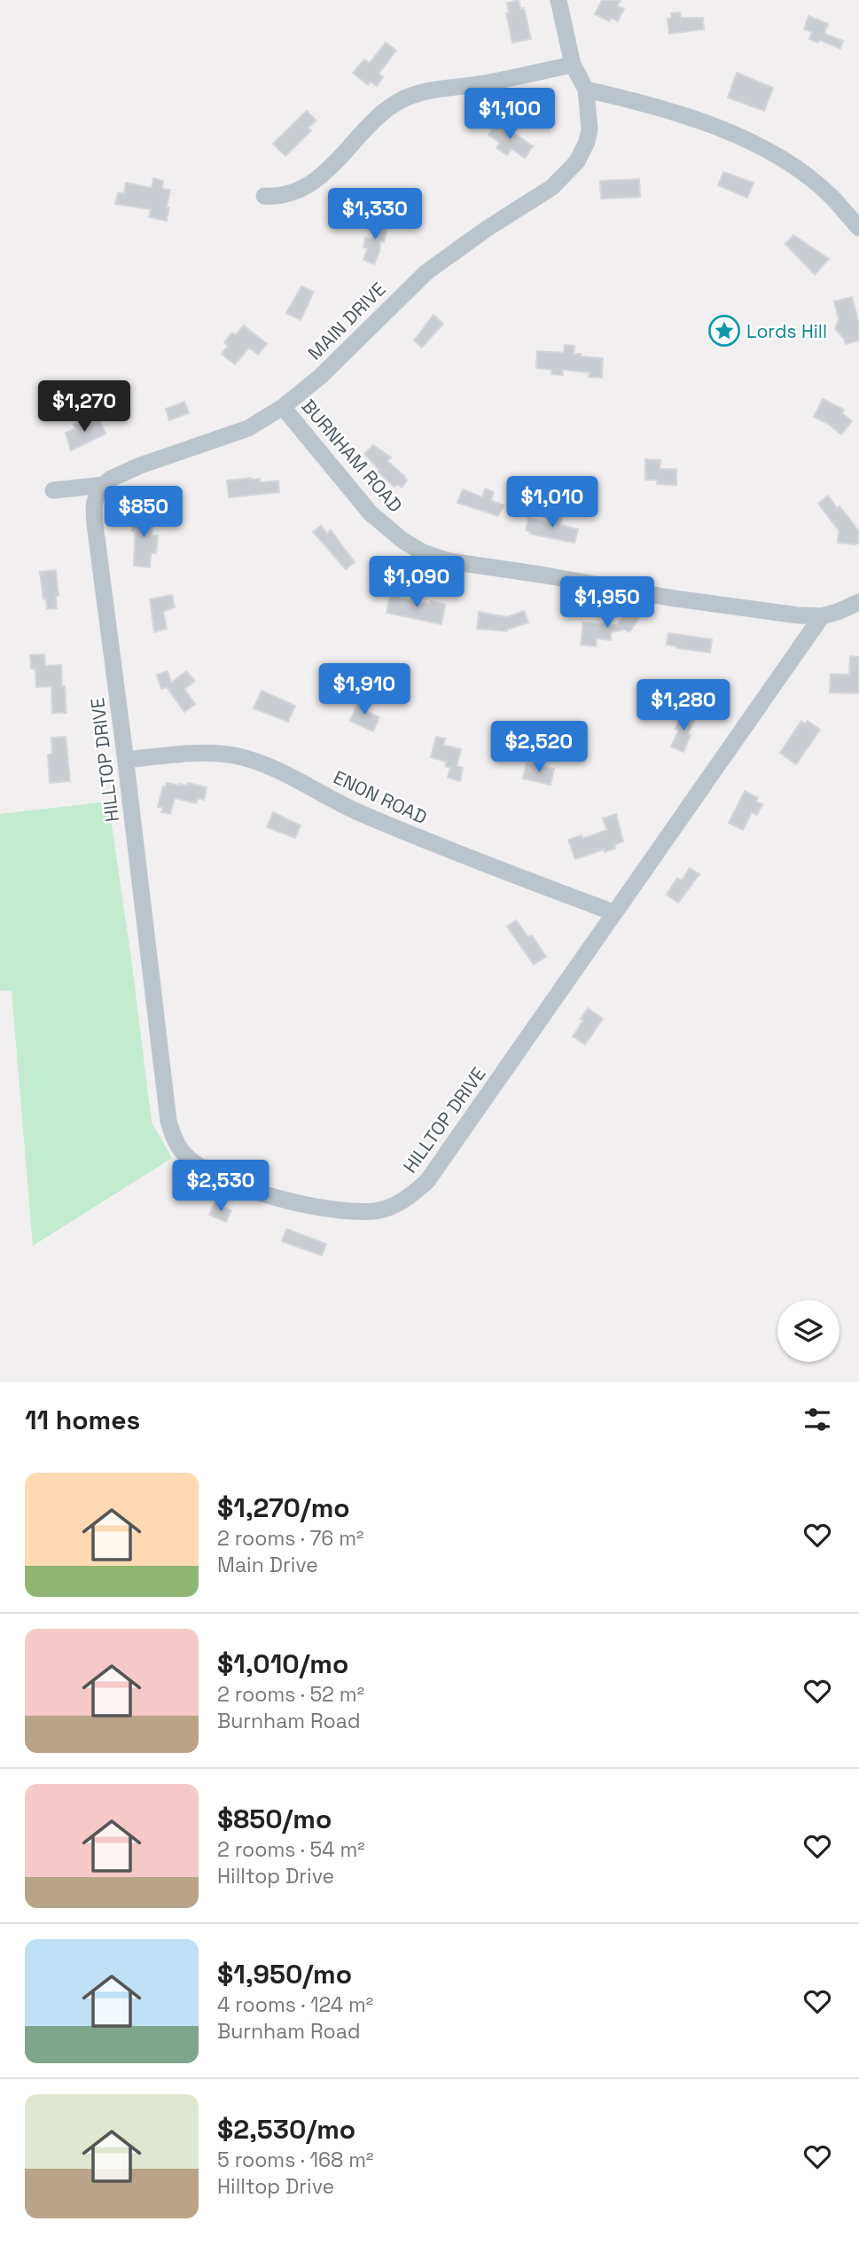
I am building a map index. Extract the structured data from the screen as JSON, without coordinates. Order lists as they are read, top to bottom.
{
  "streets": {
    "street": [
      "MAIN DRIVE",
      "BURNHAM ROAD",
      "HILLTOP DRIVE",
      "ENON ROAD"
    ]
  },
  "crossings": [
    ["MAIN DRIVE", "BURNHAM ROAD"],
    ["MAIN DRIVE", "HILLTOP DRIVE"],
    ["BURNHAM ROAD", "HILLTOP DRIVE"],
    ["HILLTOP DRIVE", "ENON ROAD"]
  ],
  "places": {
    "place": ["Lords Hill"]
  },
  "page": {
    "price": [
      "$1,100",
      "$1,330",
      "$1,270",
      "$1,010",
      "$850",
      "$1,090",
      "$1,950",
      "$1,910",
      "$1,280",
      "$2,520",
      "$2,530"
    ],
    "heading": "11 homes",
    "list": [
      {
        "name": "$1,270/mo",
        "note": "2 rooms · 76 m² · Main Drive"
      },
      {
        "name": "$1,010/mo",
        "note": "2 rooms · 52 m² · Burnham Road"
      },
      {
        "name": "$850/mo",
        "note": "2 rooms · 54 m² · Hilltop Drive"
      },
      {
        "name": "$1,950/mo",
        "note": "4 rooms · 124 m² · Burnham Road"
      },
      {
        "name": "$2,530/mo",
        "note": "5 rooms · 168 m² · Hilltop Drive"
      }
    ]
  }
}
